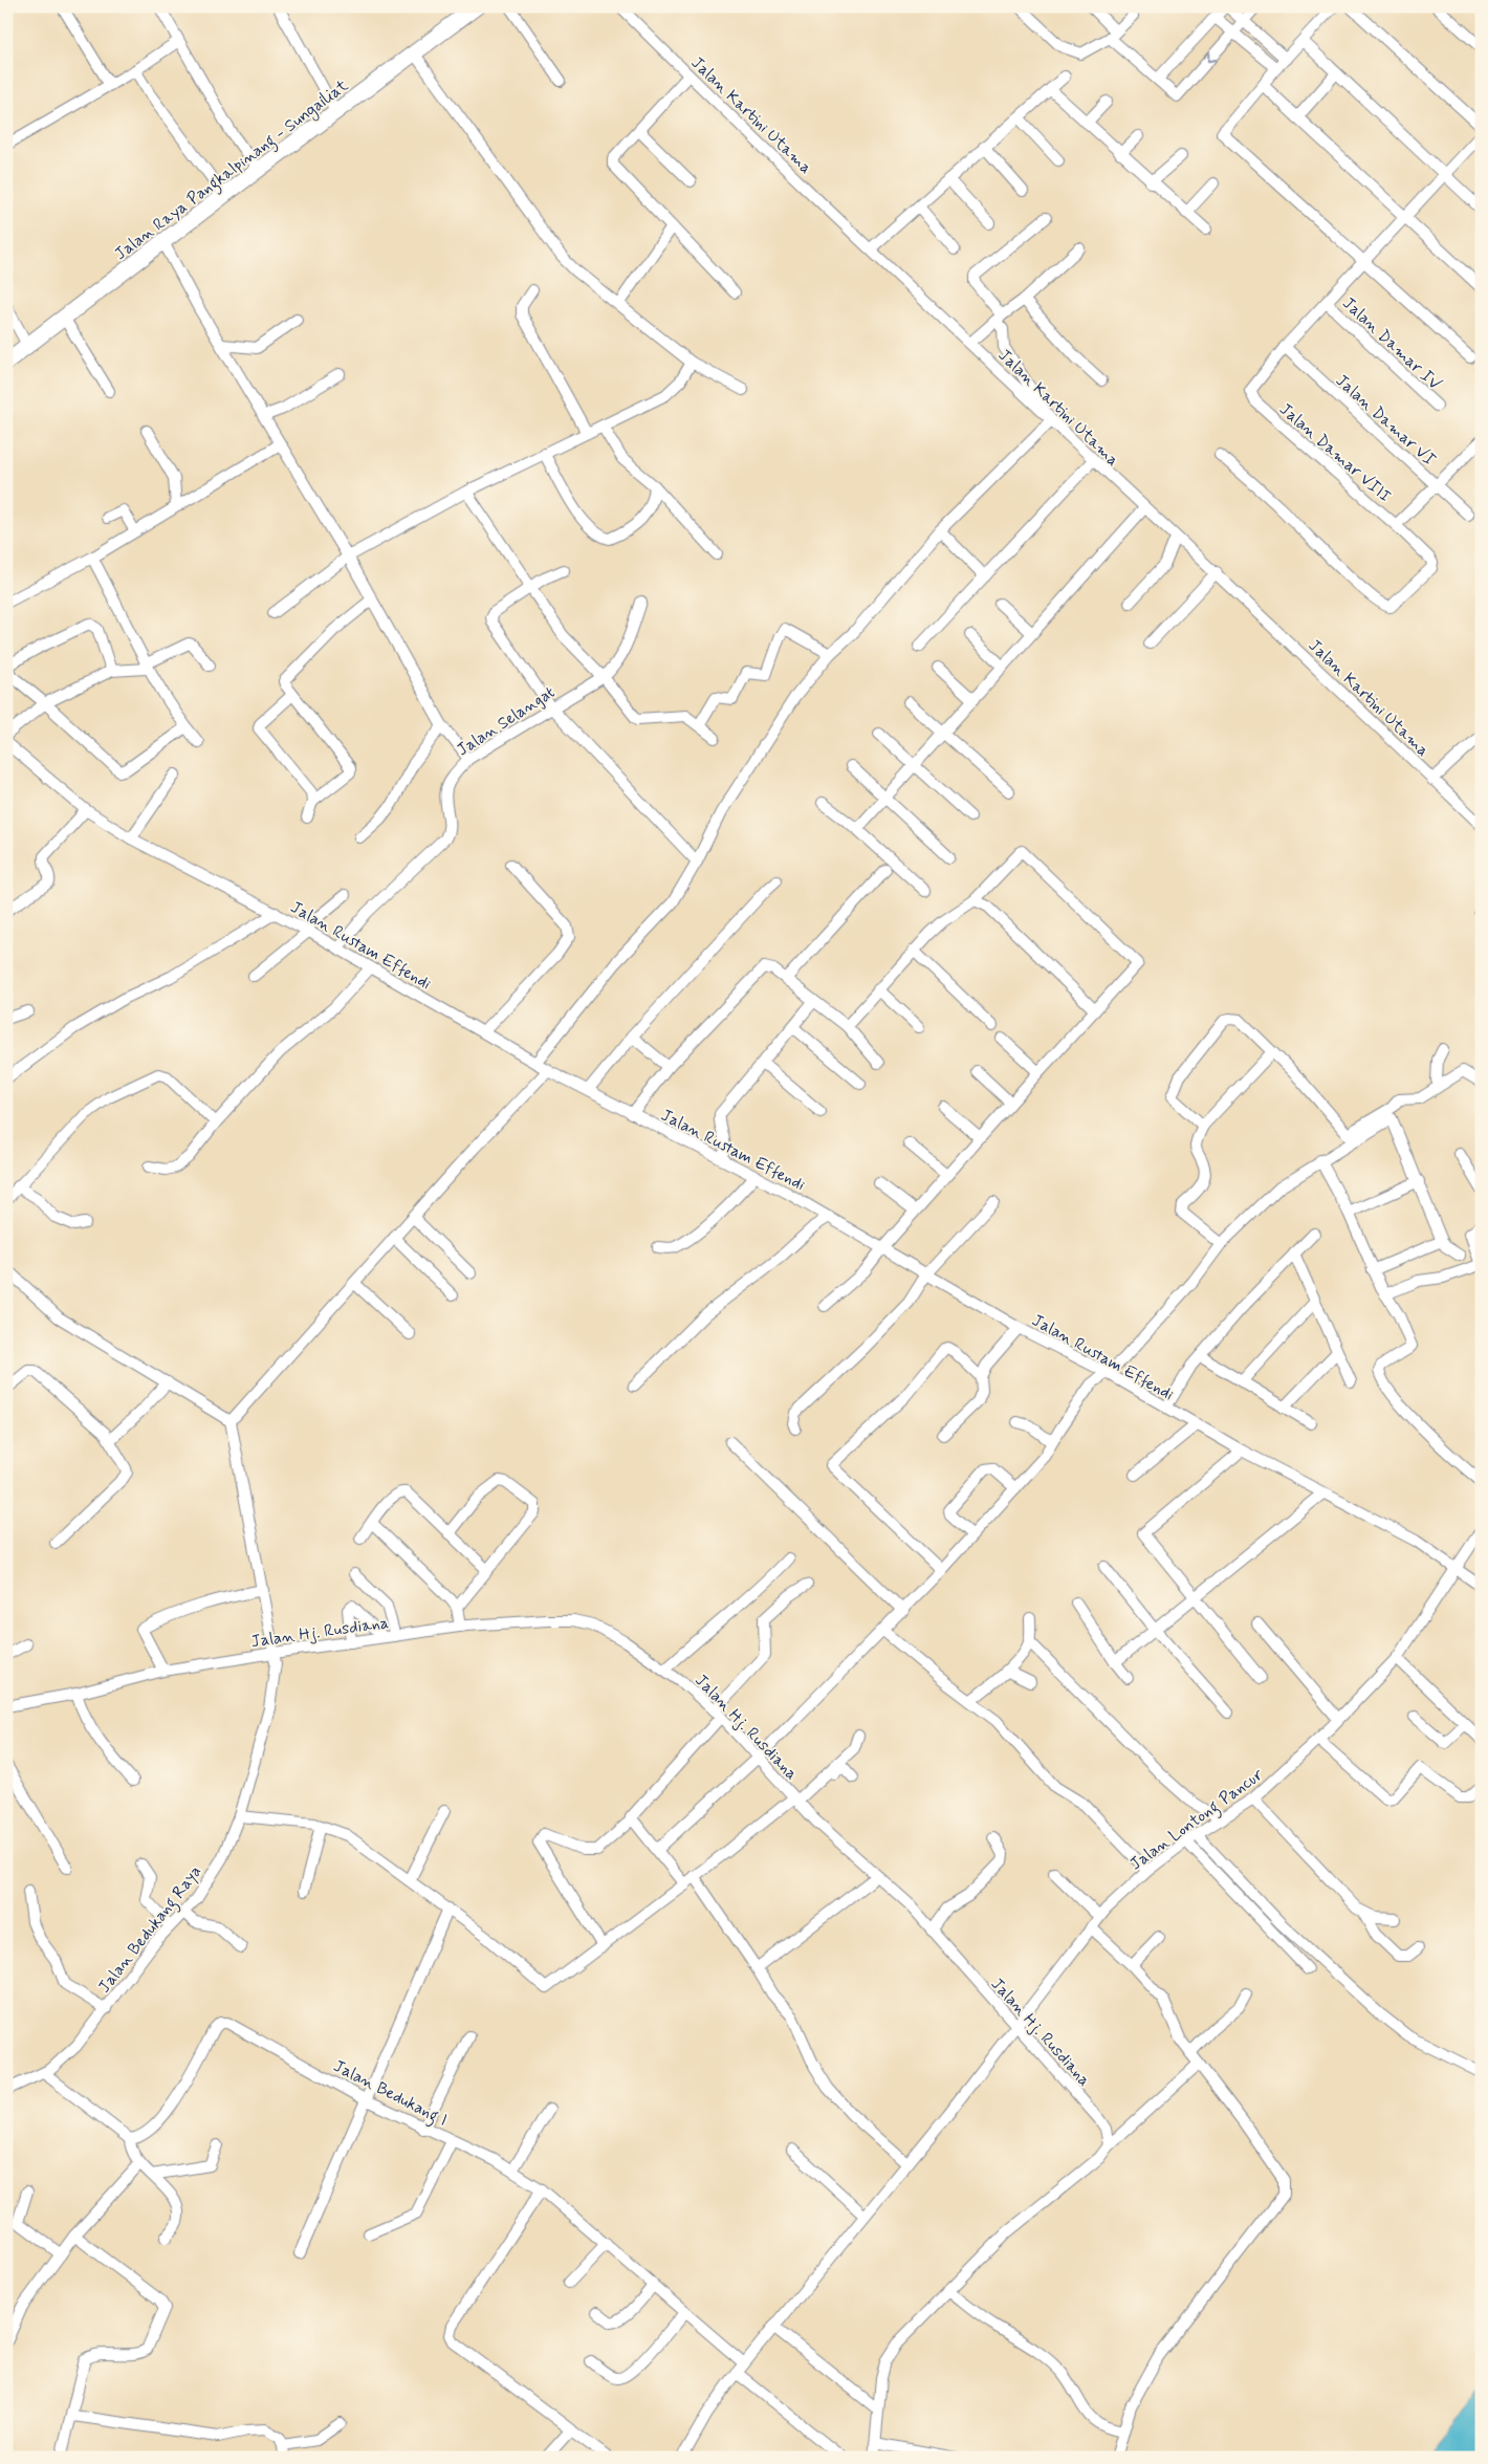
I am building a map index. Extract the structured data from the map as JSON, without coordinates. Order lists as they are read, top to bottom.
{
  "streets": {
    "highway": ["Jalan Raya Pangkalpinang - Sungailiat"],
    "street": [
      "Jalan Kartini Utama",
      "Jalan Damar IV",
      "Jalan Damar VI",
      "Jalan Damar VIII",
      "Jalan Selangat",
      "Jalan Rustam Effendi",
      "Jalan Hj. Rusdiana",
      "Jalan Lontong Pancur",
      "Jalan Bedukang Raya",
      "Jalan Bedukang I"
    ]
  },
  "crossings": [
    ["Jalan Damar VI", "Jalan Damar VIII"],
    ["Jalan Selangat", "Jalan Rustam Effendi"],
    ["Jalan Rustam Effendi", "Jalan Lontong Pancur"],
    ["Jalan Hj. Rusdiana", "Jalan Lontong Pancur"],
    ["Jalan Hj. Rusdiana", "Jalan Bedukang Raya"],
    ["Jalan Lontong Pancur", "Jalan Bedukang I"]
  ]
}
